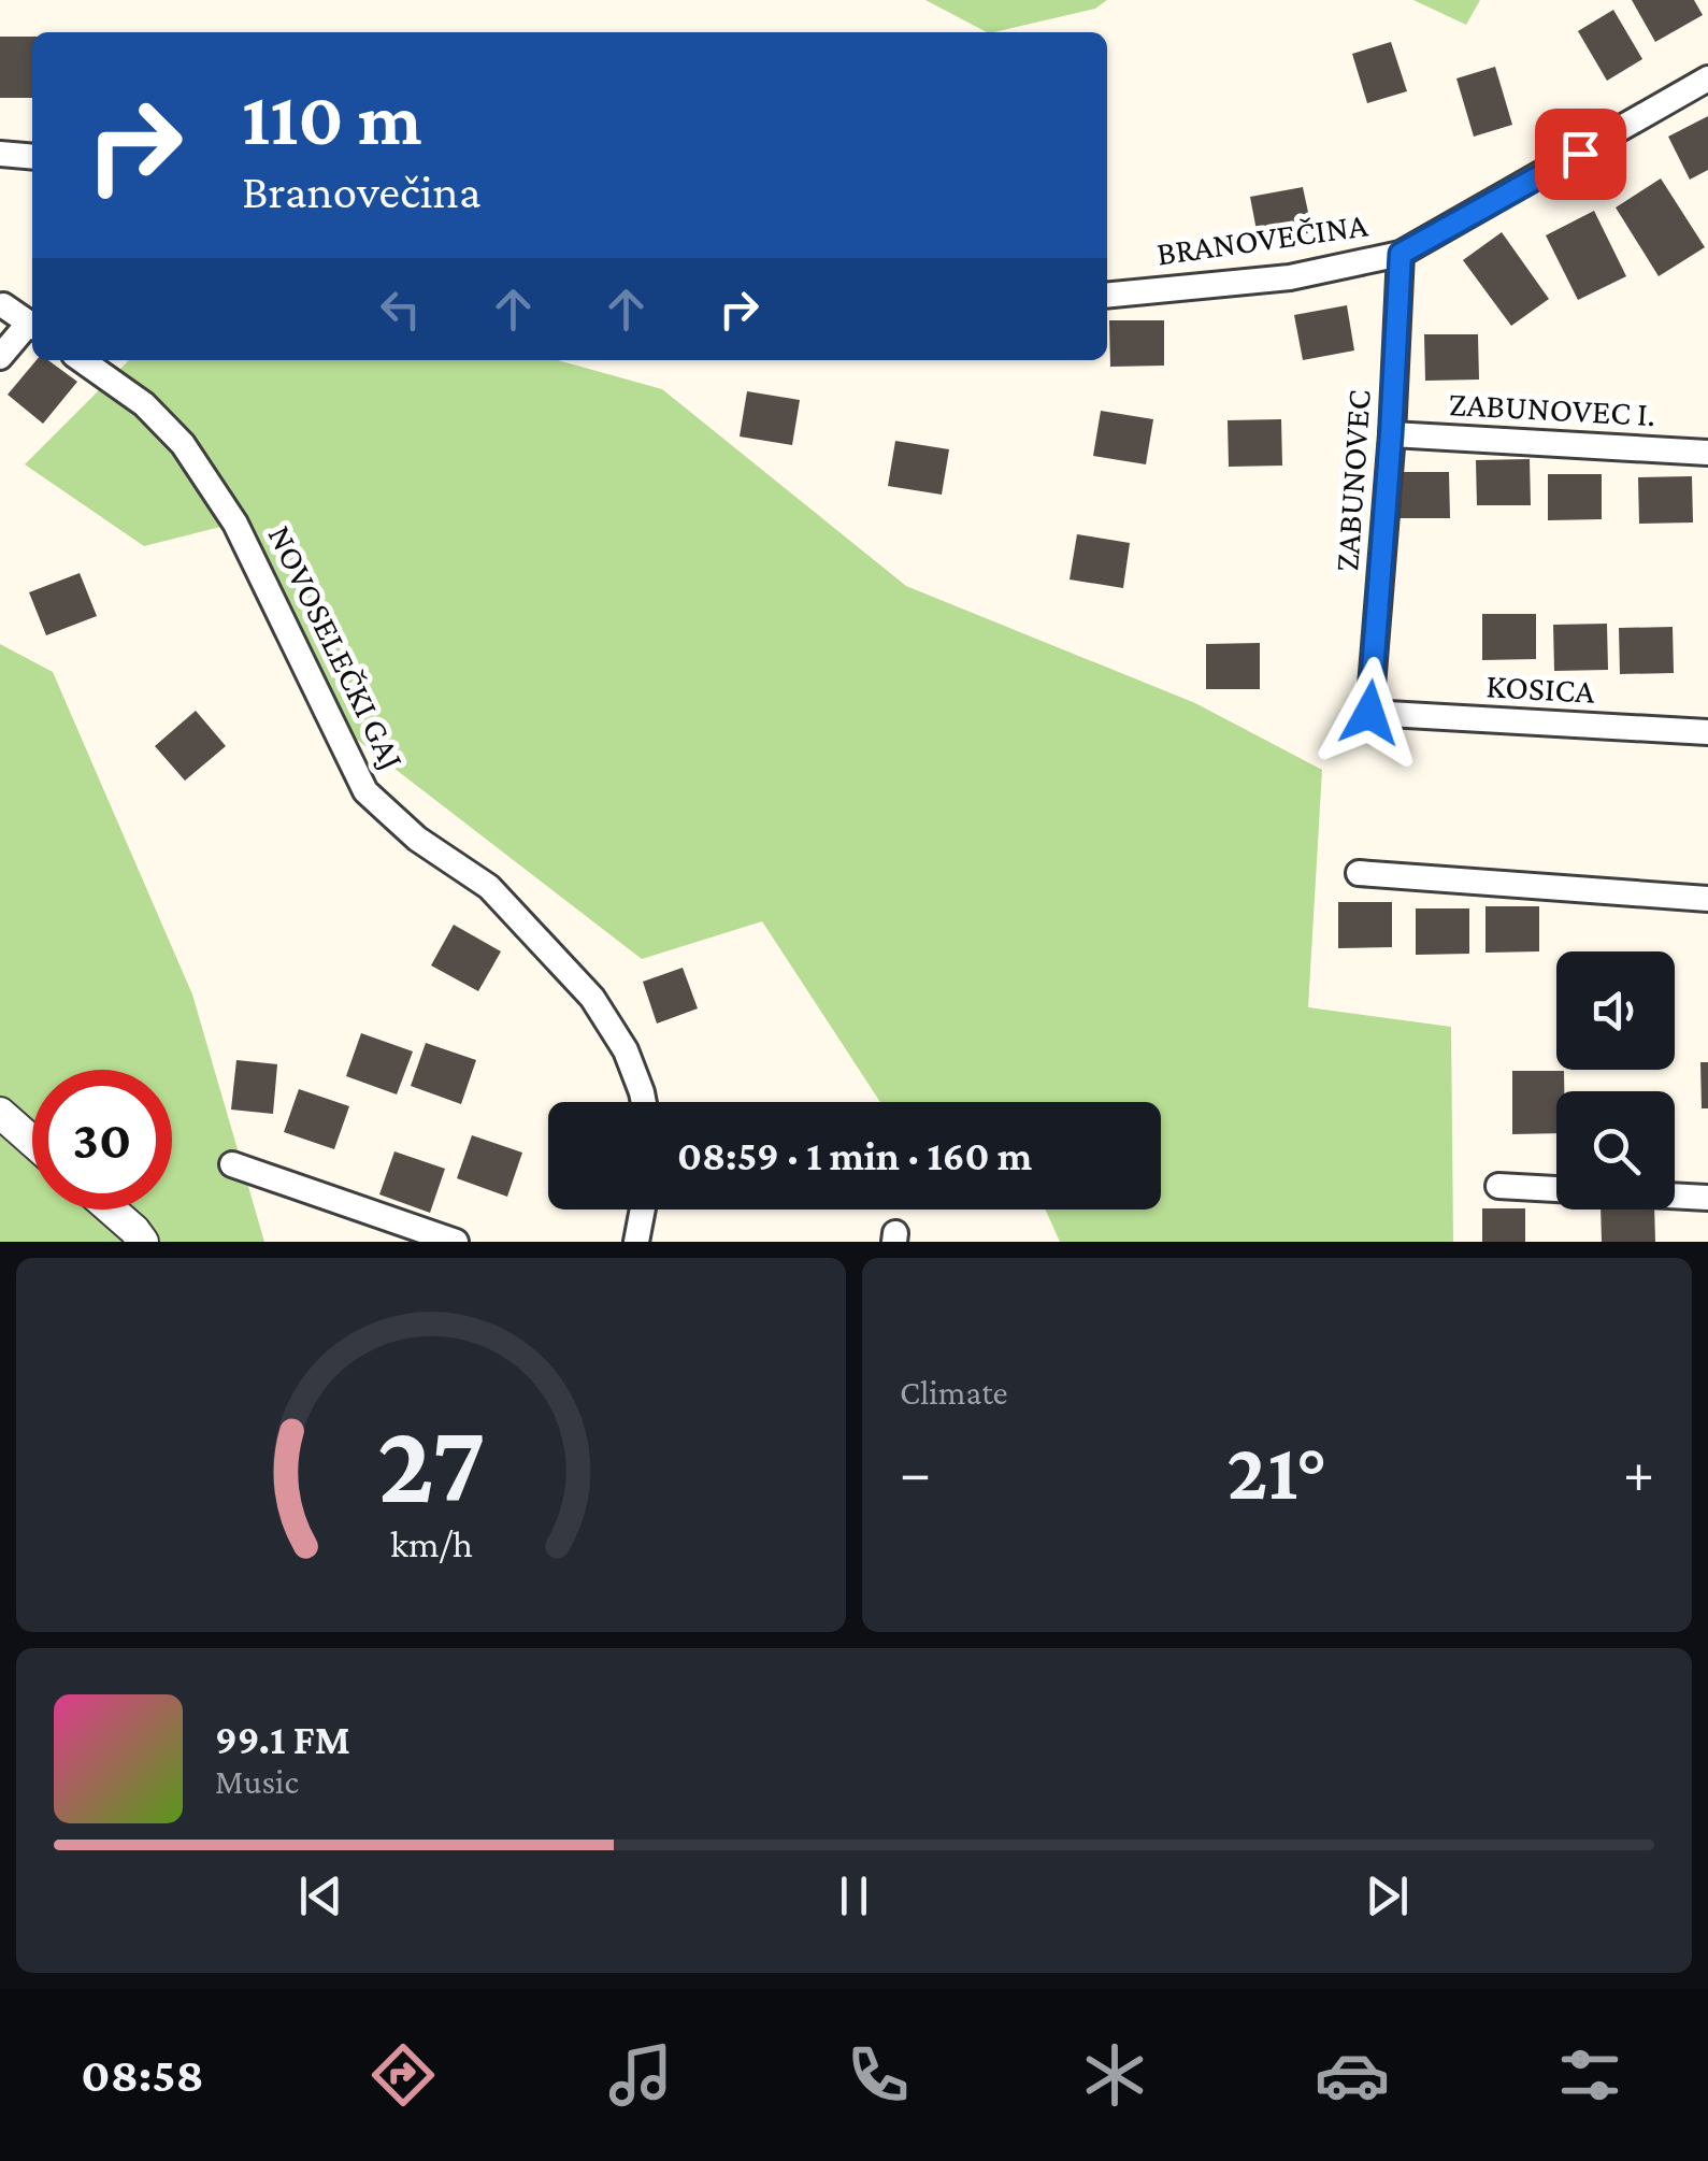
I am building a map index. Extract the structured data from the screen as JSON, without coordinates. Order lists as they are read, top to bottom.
{
  "streets": {
    "street": [
      "BRANOVEČINA",
      "ZABUNOVEC I.",
      "ZABUNOVEC",
      "NOVOSELEČKI GAJ",
      "KOSICA"
    ]
  },
  "crossings": [
    ["BRANOVEČINA", "ZABUNOVEC"],
    ["ZABUNOVEC I.", "ZABUNOVEC"],
    ["ZABUNOVEC", "KOSICA"]
  ],
  "page": {
    "turn": ["110 m", "Branovečina"],
    "limit": "30",
    "trip": "08:59 · 1 min · 160 m",
    "tile": "Climate",
    "heat": ["−", "21°", "+"],
    "song": ["99.1 FM", "Music"],
    "tabs": "08:58",
    "gauge": ["27", "km/h"]
  }
}
